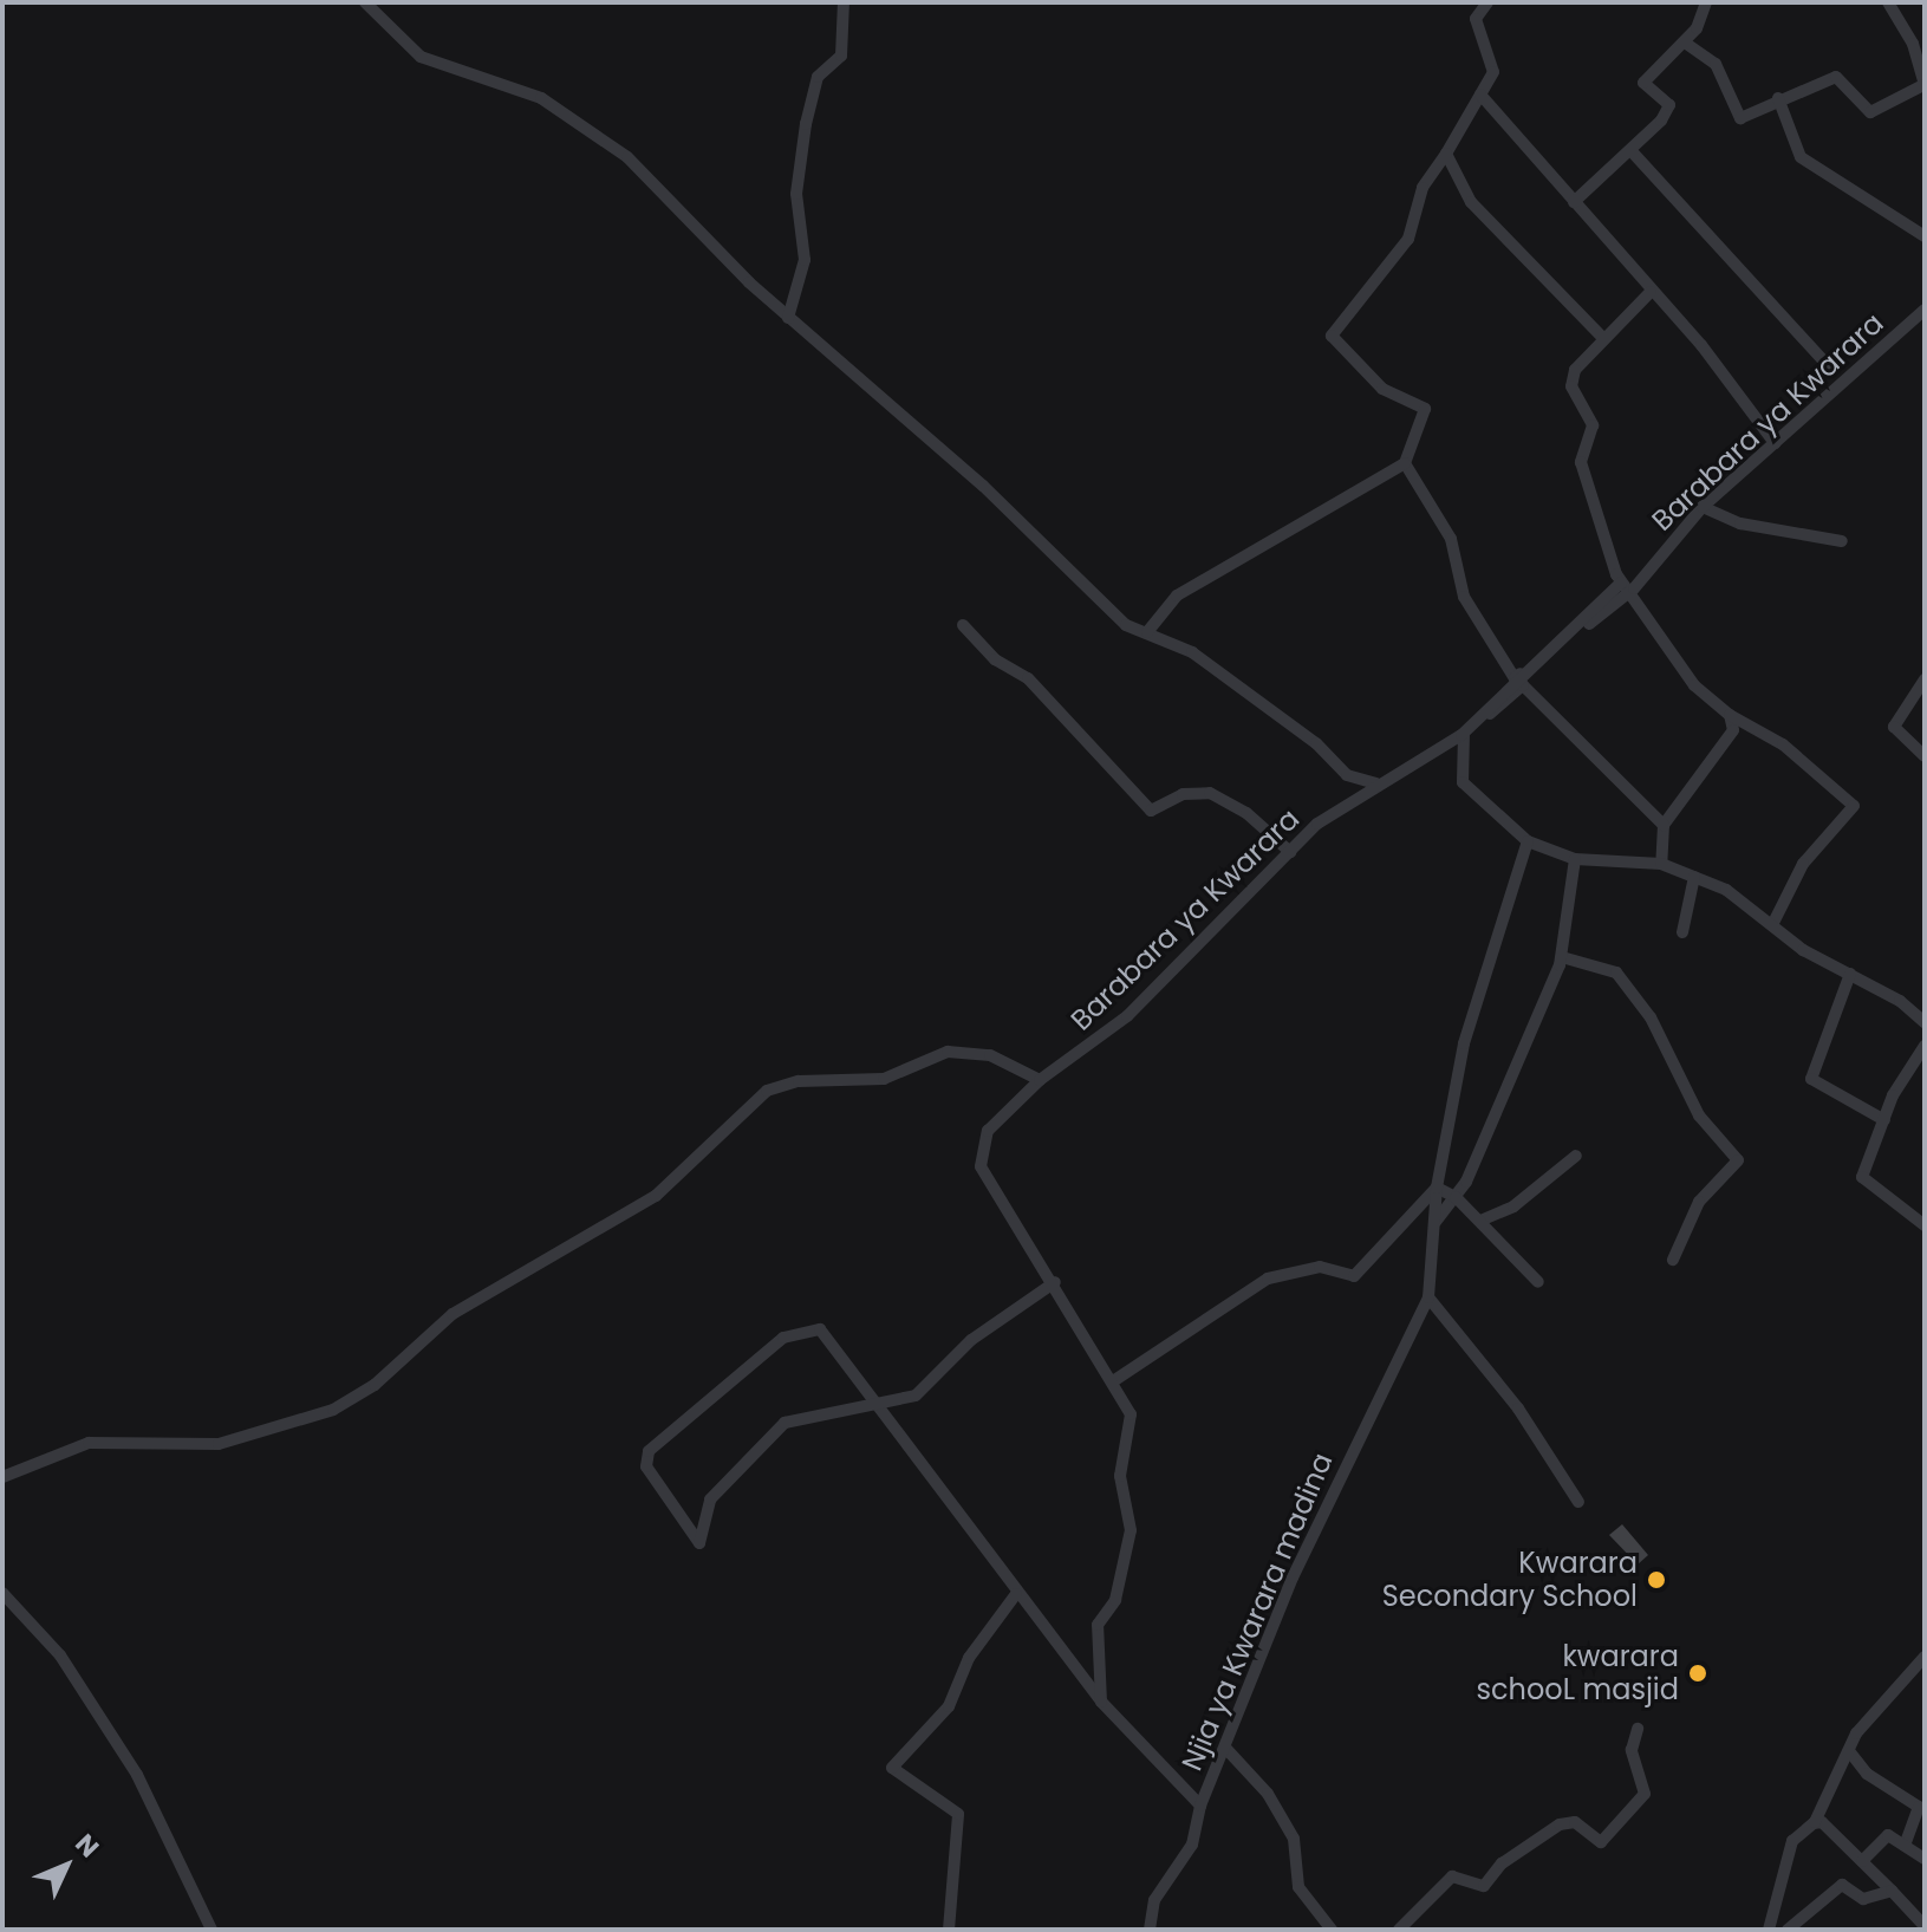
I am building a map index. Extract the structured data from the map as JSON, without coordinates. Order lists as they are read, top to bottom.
{
  "streets": {
    "street": ["Barabara ya Kwarara", "Njia ya Kwarara madina"]
  },
  "places": ["Kwarara Secondary School", "kwarara schooL masjid"],
  "north": "top right"
}
